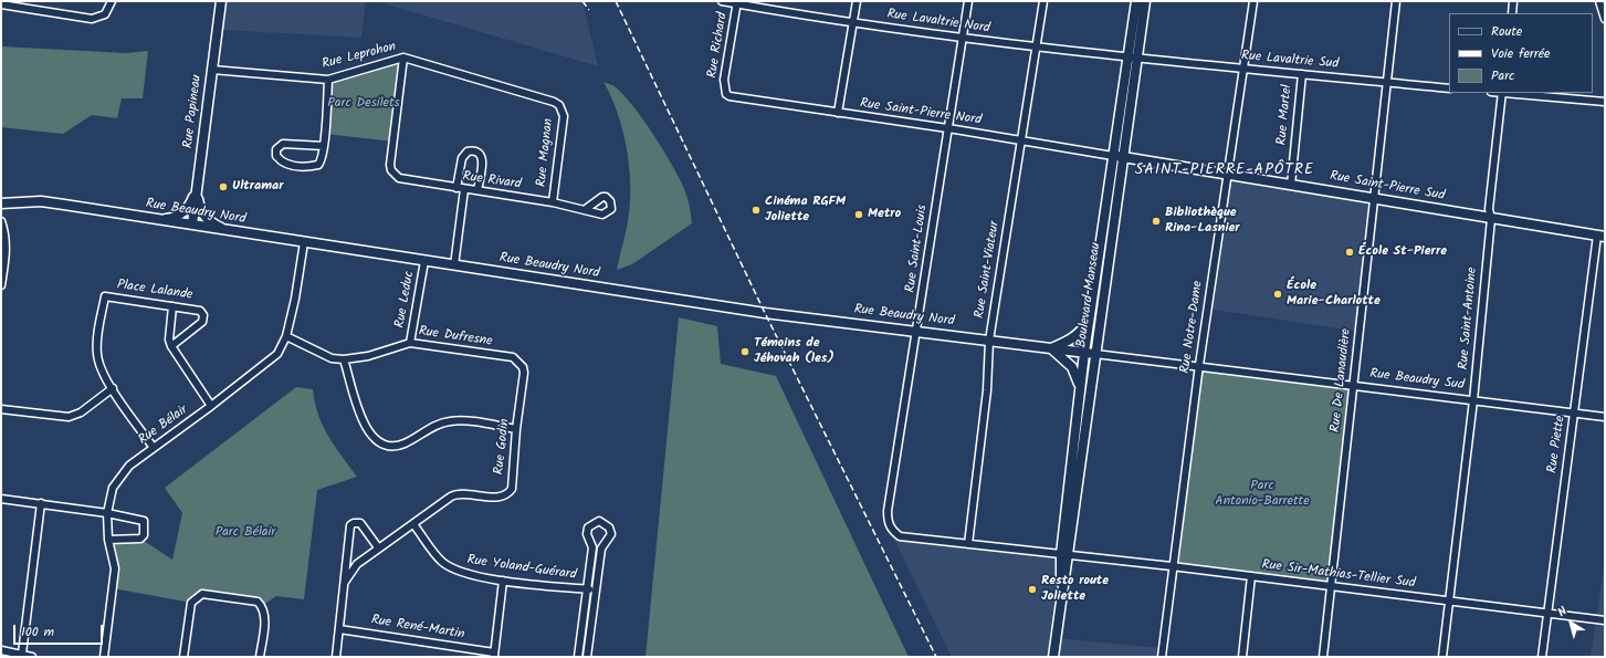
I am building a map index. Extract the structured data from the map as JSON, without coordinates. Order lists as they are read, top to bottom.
{
  "streets": {
    "main road": [
      "Rue Papineau",
      "Rue Saint-Pierre Sud",
      "Rue Beaudry Nord",
      "Boulevard Manseau"
    ],
    "street": [
      "Rue Lavaltrie Nord",
      "Rue Richard",
      "Rue Leprohon",
      "Rue Lavaltrie Sud",
      "Rue Saint-Pierre Nord",
      "Rue Martel",
      "Rue Magnan",
      "Rue Rivard",
      "Rue Saint-Louis",
      "Rue Saint-Viateur",
      "Place Lalande",
      "Rue Leduc",
      "Rue Saint-Antoine",
      "Rue Notre-Dame",
      "Rue Dufresne",
      "Rue De Lanaudière",
      "Rue Beaudry Sud",
      "Rue Bélair",
      "Rue Piette",
      "Rue Godin",
      "Rue Yoland-Guérard",
      "Rue Sir-Mathias-Tellier Sud",
      "Rue René-Martin"
    ]
  },
  "crossings": [
    ["Rue Lavaltrie Nord", "Rue Richard"],
    ["Rue Lavaltrie Nord", "Rue Lavaltrie Sud"],
    ["Rue Lavaltrie Nord", "Rue Saint-Louis"],
    ["Rue Lavaltrie Nord", "Rue Saint-Viateur"],
    ["Rue Lavaltrie Nord", "Boulevard Manseau"],
    ["Rue Richard", "Rue Saint-Pierre Nord"],
    ["Rue Leprohon", "Rue Papineau"],
    ["Rue Leprohon", "Rue Magnan"],
    ["Rue Leprohon", "Rue Rivard"],
    ["Rue Lavaltrie Sud", "Rue Martel"],
    ["Rue Lavaltrie Sud", "Boulevard Manseau"],
    ["Rue Lavaltrie Sud", "Rue Notre-Dame"],
    ["Rue Lavaltrie Sud", "Rue De Lanaudière"],
    ["Rue Papineau", "Rue Beaudry Nord"],
    ["Rue Saint-Pierre Nord", "Rue Saint-Pierre Sud"],
    ["Rue Saint-Pierre Nord", "Rue Saint-Louis"],
    ["Rue Saint-Pierre Nord", "Rue Saint-Viateur"],
    ["Rue Saint-Pierre Nord", "Boulevard Manseau"],
    ["Rue Martel", "Rue Saint-Pierre Sud"],
    ["Rue Magnan", "Rue Rivard"],
    ["Rue Saint-Pierre Sud", "Boulevard Manseau"],
    ["Rue Saint-Pierre Sud", "Rue Saint-Antoine"],
    ["Rue Saint-Pierre Sud", "Rue Notre-Dame"],
    ["Rue Saint-Pierre Sud", "Rue De Lanaudière"],
    ["Rue Saint-Pierre Sud", "Rue Piette"],
    ["Rue Beaudry Nord", "Rue Saint-Louis"],
    ["Rue Beaudry Nord", "Rue Saint-Viateur"],
    ["Rue Beaudry Nord", "Boulevard Manseau"],
    ["Rue Beaudry Nord", "Rue Leduc"],
    ["Rue Beaudry Nord", "Rue Beaudry Sud"],
    ["Rue Beaudry Nord", "Rue Bélair"],
    ["Rue Saint-Louis", "Rue Sir-Mathias-Tellier Sud"],
    ["Rue Saint-Viateur", "Rue Sir-Mathias-Tellier Sud"],
    ["Boulevard Manseau", "Rue Beaudry Sud"],
    ["Boulevard Manseau", "Rue Sir-Mathias-Tellier Sud"],
    ["Rue Leduc", "Rue Dufresne"],
    ["Rue Saint-Antoine", "Rue Beaudry Sud"],
    ["Rue Saint-Antoine", "Rue Sir-Mathias-Tellier Sud"],
    ["Rue Notre-Dame", "Rue Beaudry Sud"],
    ["Rue Notre-Dame", "Rue Sir-Mathias-Tellier Sud"],
    ["Rue Dufresne", "Rue Bélair"],
    ["Rue Dufresne", "Rue Godin"],
    ["Rue De Lanaudière", "Rue Beaudry Sud"],
    ["Rue De Lanaudière", "Rue Sir-Mathias-Tellier Sud"],
    ["Rue Beaudry Sud", "Rue Piette"],
    ["Rue Piette", "Rue Sir-Mathias-Tellier Sud"],
    ["Rue Godin", "Rue Yoland-Guérard"],
    ["Rue Godin", "Rue René-Martin"]
  ],
  "districts": ["SAINT-PIERRE-APÔTRE"],
  "parks": ["Parc Desilets", "Parc Antonio-Barrette", "Parc Bélair"],
  "places": [
    "Ultramar",
    "Cinéma RGFM Joliette",
    "Metro",
    "Bibliothèque Rina-Lasnier",
    "École St-Pierre",
    "École Marie-Charlotte",
    "Témoins de Jéhovah (les)",
    "Resto route Joliette"
  ],
  "legend": ["Route", "Voie ferrée", "Parc"],
  "scale_bar": "100 m",
  "north": "top left"
}
